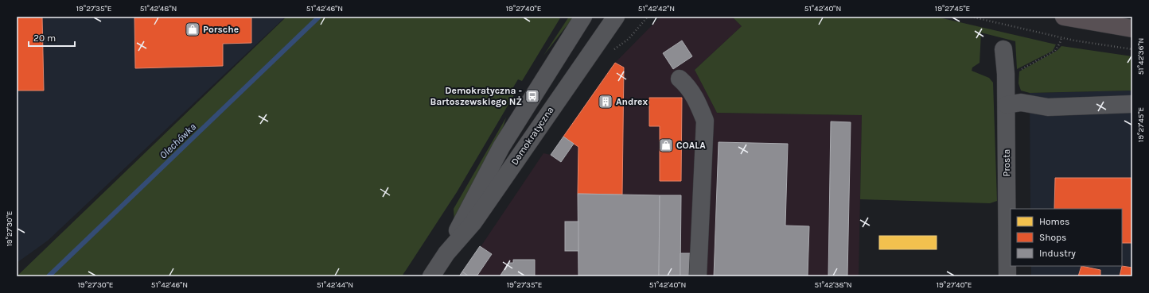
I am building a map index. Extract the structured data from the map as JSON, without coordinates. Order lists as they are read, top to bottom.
{
  "streets": {
    "street": ["Demokratyczna", "Prosta"]
  },
  "water": ["Olechówka"],
  "places": {
    "shop": ["Porsche", "COALA"],
    "bus stop": ["Demokratyczna - Bartoszewskiego NŻ"],
    "building": ["Andrex"]
  },
  "legend": ["Homes", "Shops", "Industry"],
  "scale_bar": "20 m",
  "coordinates": [
    "19°27'35\"E",
    "51°42'48\"N",
    "51°42'46\"N",
    "19°27'40\"E",
    "51°42'42\"N",
    "51°42'40\"N",
    "19°27'45\"E",
    "51°42'36\"N",
    "19°27'30\"E",
    "51°42'44\"N",
    "51°42'38\"N"
  ]
}
